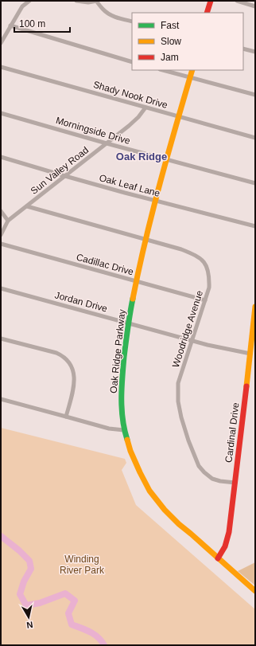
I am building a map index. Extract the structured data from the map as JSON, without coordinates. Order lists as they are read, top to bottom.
{
  "streets": {
    "main road": ["Oak Ridge Parkway", "Cardinal Drive"],
    "street": [
      "Shady Nook Drive",
      "Morningside Drive",
      "Sun Valley Road",
      "Oak Leaf Lane",
      "Cadillac Drive",
      "Jordan Drive",
      "Woodridge Avenue"
    ]
  },
  "crossings": [
    ["Shady Nook Drive", "Sun Valley Road"],
    ["Shady Nook Drive", "Oak Ridge Parkway"],
    ["Morningside Drive", "Sun Valley Road"],
    ["Morningside Drive", "Oak Ridge Parkway"],
    ["Sun Valley Road", "Oak Leaf Lane"],
    ["Sun Valley Road", "Woodridge Avenue"],
    ["Oak Leaf Lane", "Oak Ridge Parkway"],
    ["Cadillac Drive", "Woodridge Avenue"],
    ["Cadillac Drive", "Oak Ridge Parkway"],
    ["Jordan Drive", "Woodridge Avenue"],
    ["Jordan Drive", "Oak Ridge Parkway"],
    ["Jordan Drive", "Cardinal Drive"],
    ["Woodridge Avenue", "Oak Ridge Parkway"],
    ["Woodridge Avenue", "Cardinal Drive"],
    ["Oak Ridge Parkway", "Cardinal Drive"]
  ],
  "districts": ["Oak Ridge"],
  "parks": ["Winding River Park"],
  "legend": ["Fast", "Slow", "Jam"],
  "scale_bar": "100 m",
  "north": "bottom"
}
